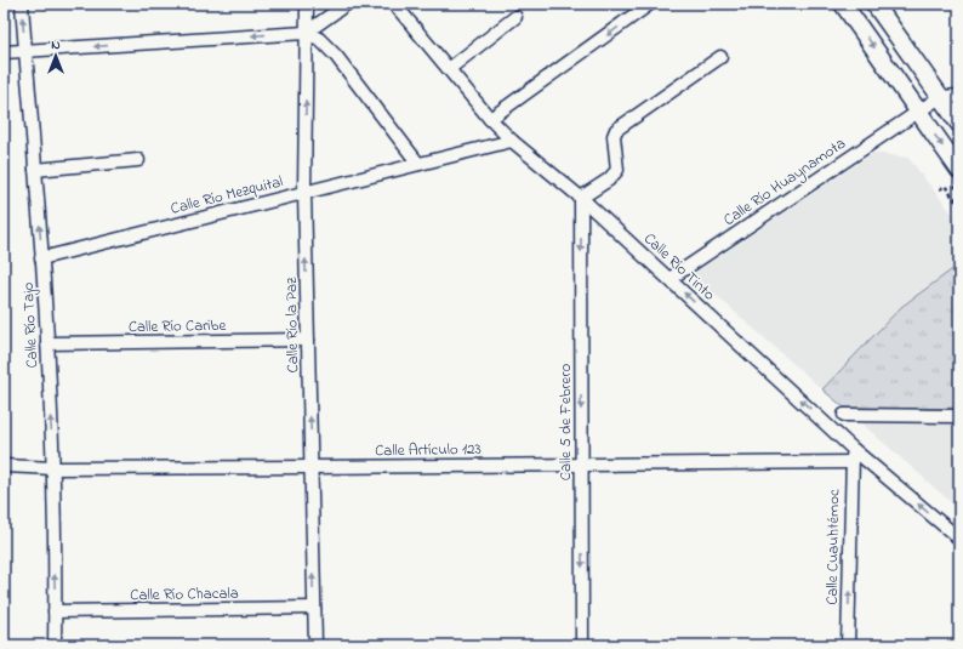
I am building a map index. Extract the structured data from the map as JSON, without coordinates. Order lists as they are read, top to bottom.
{
  "streets": {
    "street": [
      "Calle Río Huaynamota",
      "Calle Río Mezquital",
      "Calle Río Tinto",
      "Calle Río Tajo",
      "Calle Río la Paz",
      "Calle Río Caribe",
      "Calle 5 de Febrero",
      "Calle Artículo 123",
      "Calle Cuauhtémoc",
      "Calle Río Chacala"
    ]
  },
  "crossings": [
    ["Calle Río Huaynamota", "Calle Río Tinto"],
    ["Calle Río Mezquital", "Calle Río Tinto"],
    ["Calle Río Mezquital", "Calle Río Tajo"],
    ["Calle Río Mezquital", "Calle Río la Paz"],
    ["Calle Río Tinto", "Calle 5 de Febrero"],
    ["Calle Río Tinto", "Calle Cuauhtémoc"],
    ["Calle Río Tajo", "Calle Río Caribe"],
    ["Calle Río Tajo", "Calle Artículo 123"],
    ["Calle Río Tajo", "Calle Río Chacala"],
    ["Calle Río la Paz", "Calle Río Caribe"],
    ["Calle Río la Paz", "Calle Artículo 123"],
    ["Calle Río la Paz", "Calle Río Chacala"],
    ["Calle 5 de Febrero", "Calle Artículo 123"],
    ["Calle Artículo 123", "Calle Cuauhtémoc"]
  ],
  "one_way": [
    "Calle Río Tinto",
    "Calle Río Tajo",
    "Calle Río la Paz",
    "Calle 5 de Febrero",
    "Calle Cuauhtémoc"
  ],
  "north": "top"
}
